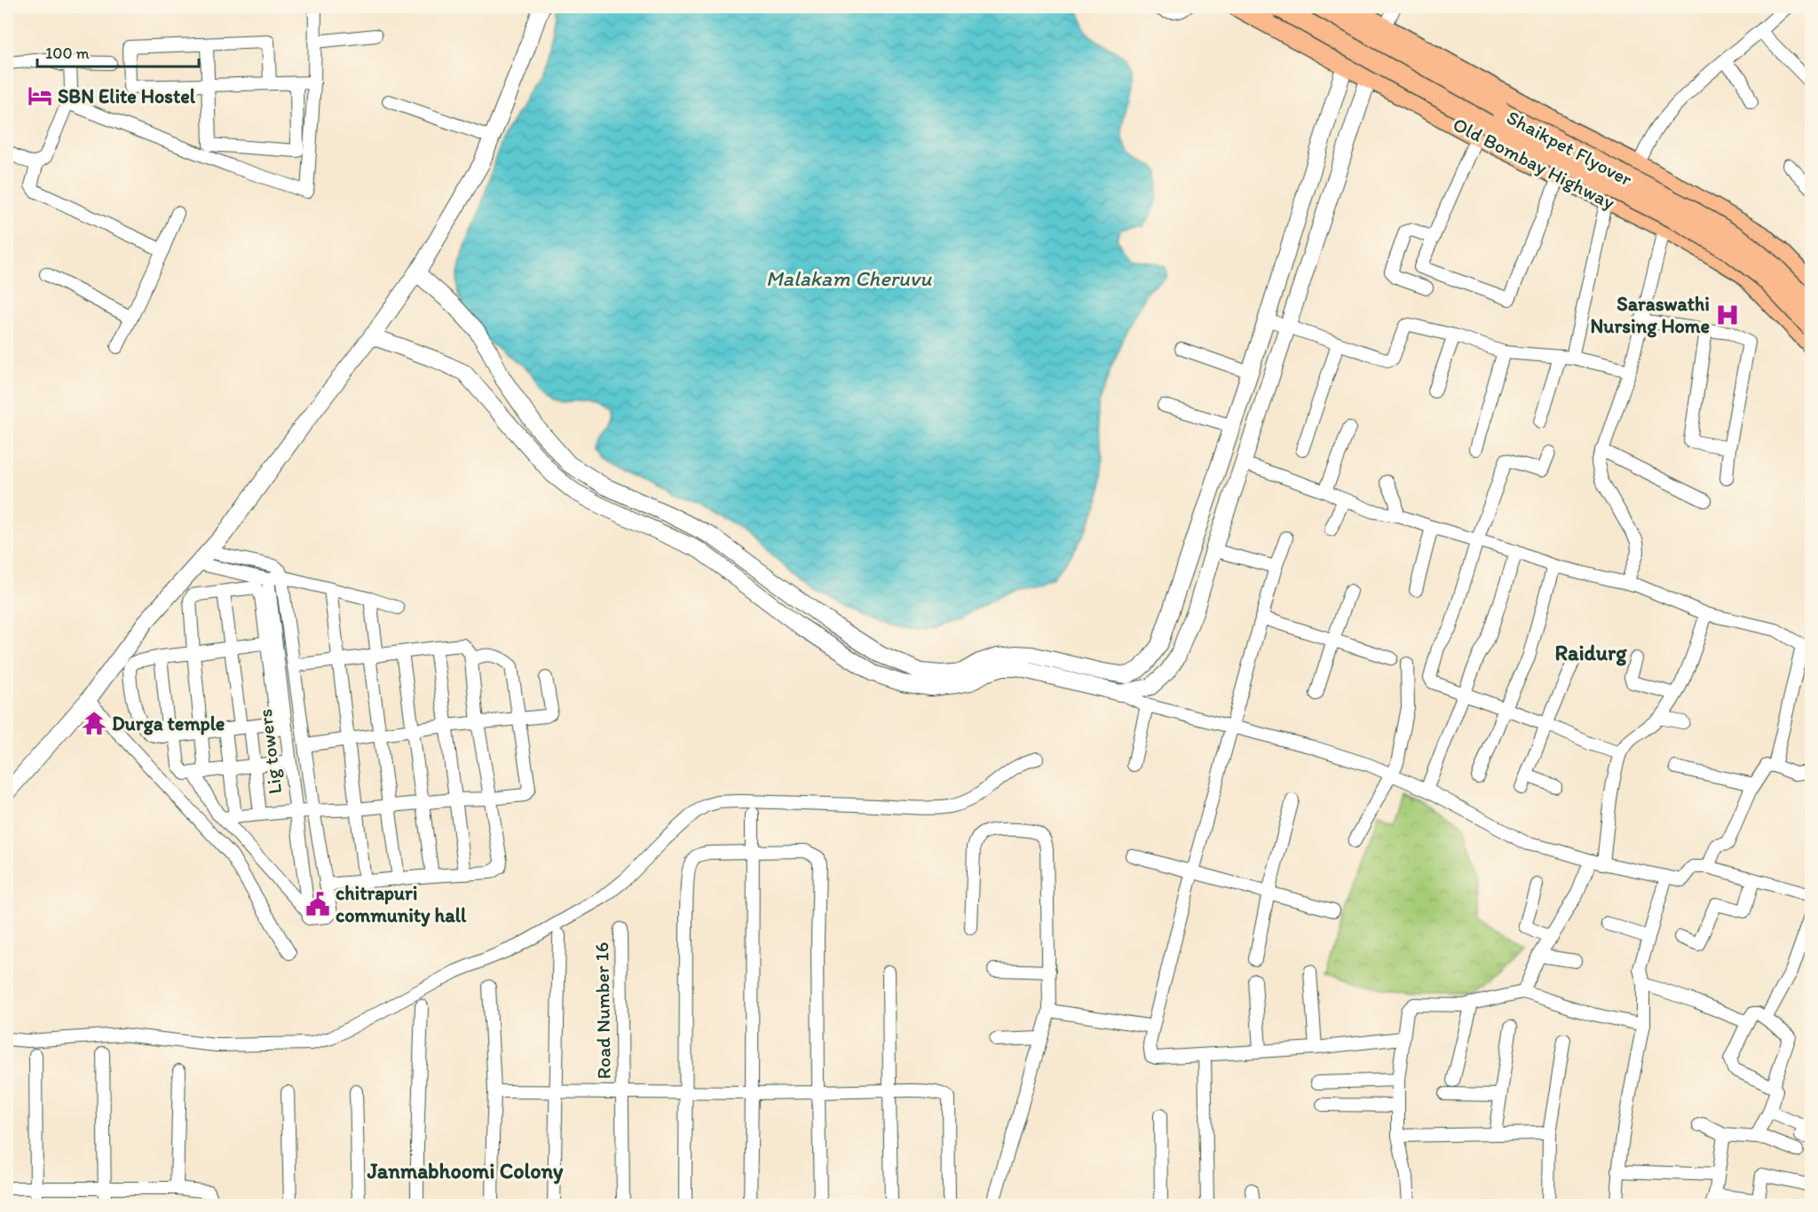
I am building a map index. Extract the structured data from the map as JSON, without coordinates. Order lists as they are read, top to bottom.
{
  "streets": {
    "main road": ["Shaikpet Flyover", "Old Bombay Highway"],
    "street": ["Lig towers", "Road Number 16"]
  },
  "districts": ["Raidurg", "Janmabhoomi Colony"],
  "water": ["Malakam Cheruvu"],
  "places": {
    "hotel": ["SBN Elite Hostel"],
    "hospital": ["Saraswathi Nursing Home"],
    "temple": ["Durga temple"],
    "public building": ["chitrapuri community hall"]
  },
  "scale_bar": "100 m"
}
